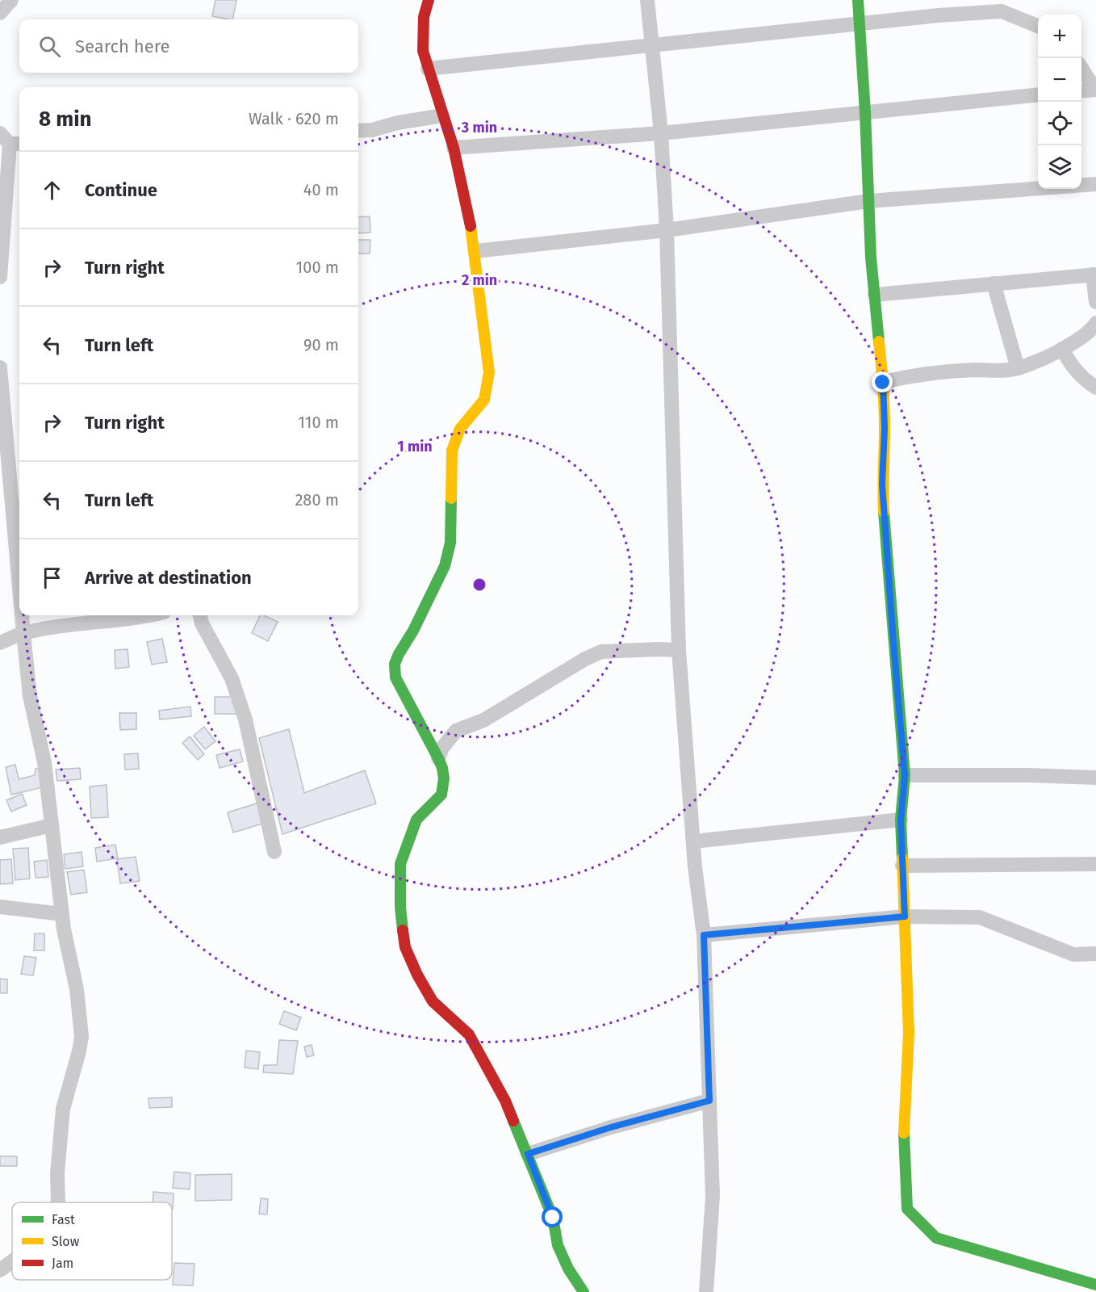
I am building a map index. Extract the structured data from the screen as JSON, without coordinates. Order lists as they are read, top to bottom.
{
  "legend": ["Fast", "Slow", "Jam"],
  "page": {
    "map_buttons": ["+", "−"],
    "search": "Search here",
    "heading": ["8 min", "Walk · 620 m"],
    "list": [
      ["Continue", "40 m"],
      ["Turn right", "100 m"],
      ["Turn left", "90 m"],
      ["Turn right", "110 m"],
      ["Turn left", "280 m"],
      "Arrive at destination"
    ]
  },
  "rings": ["3 min", "2 min", "1 min"]
}
